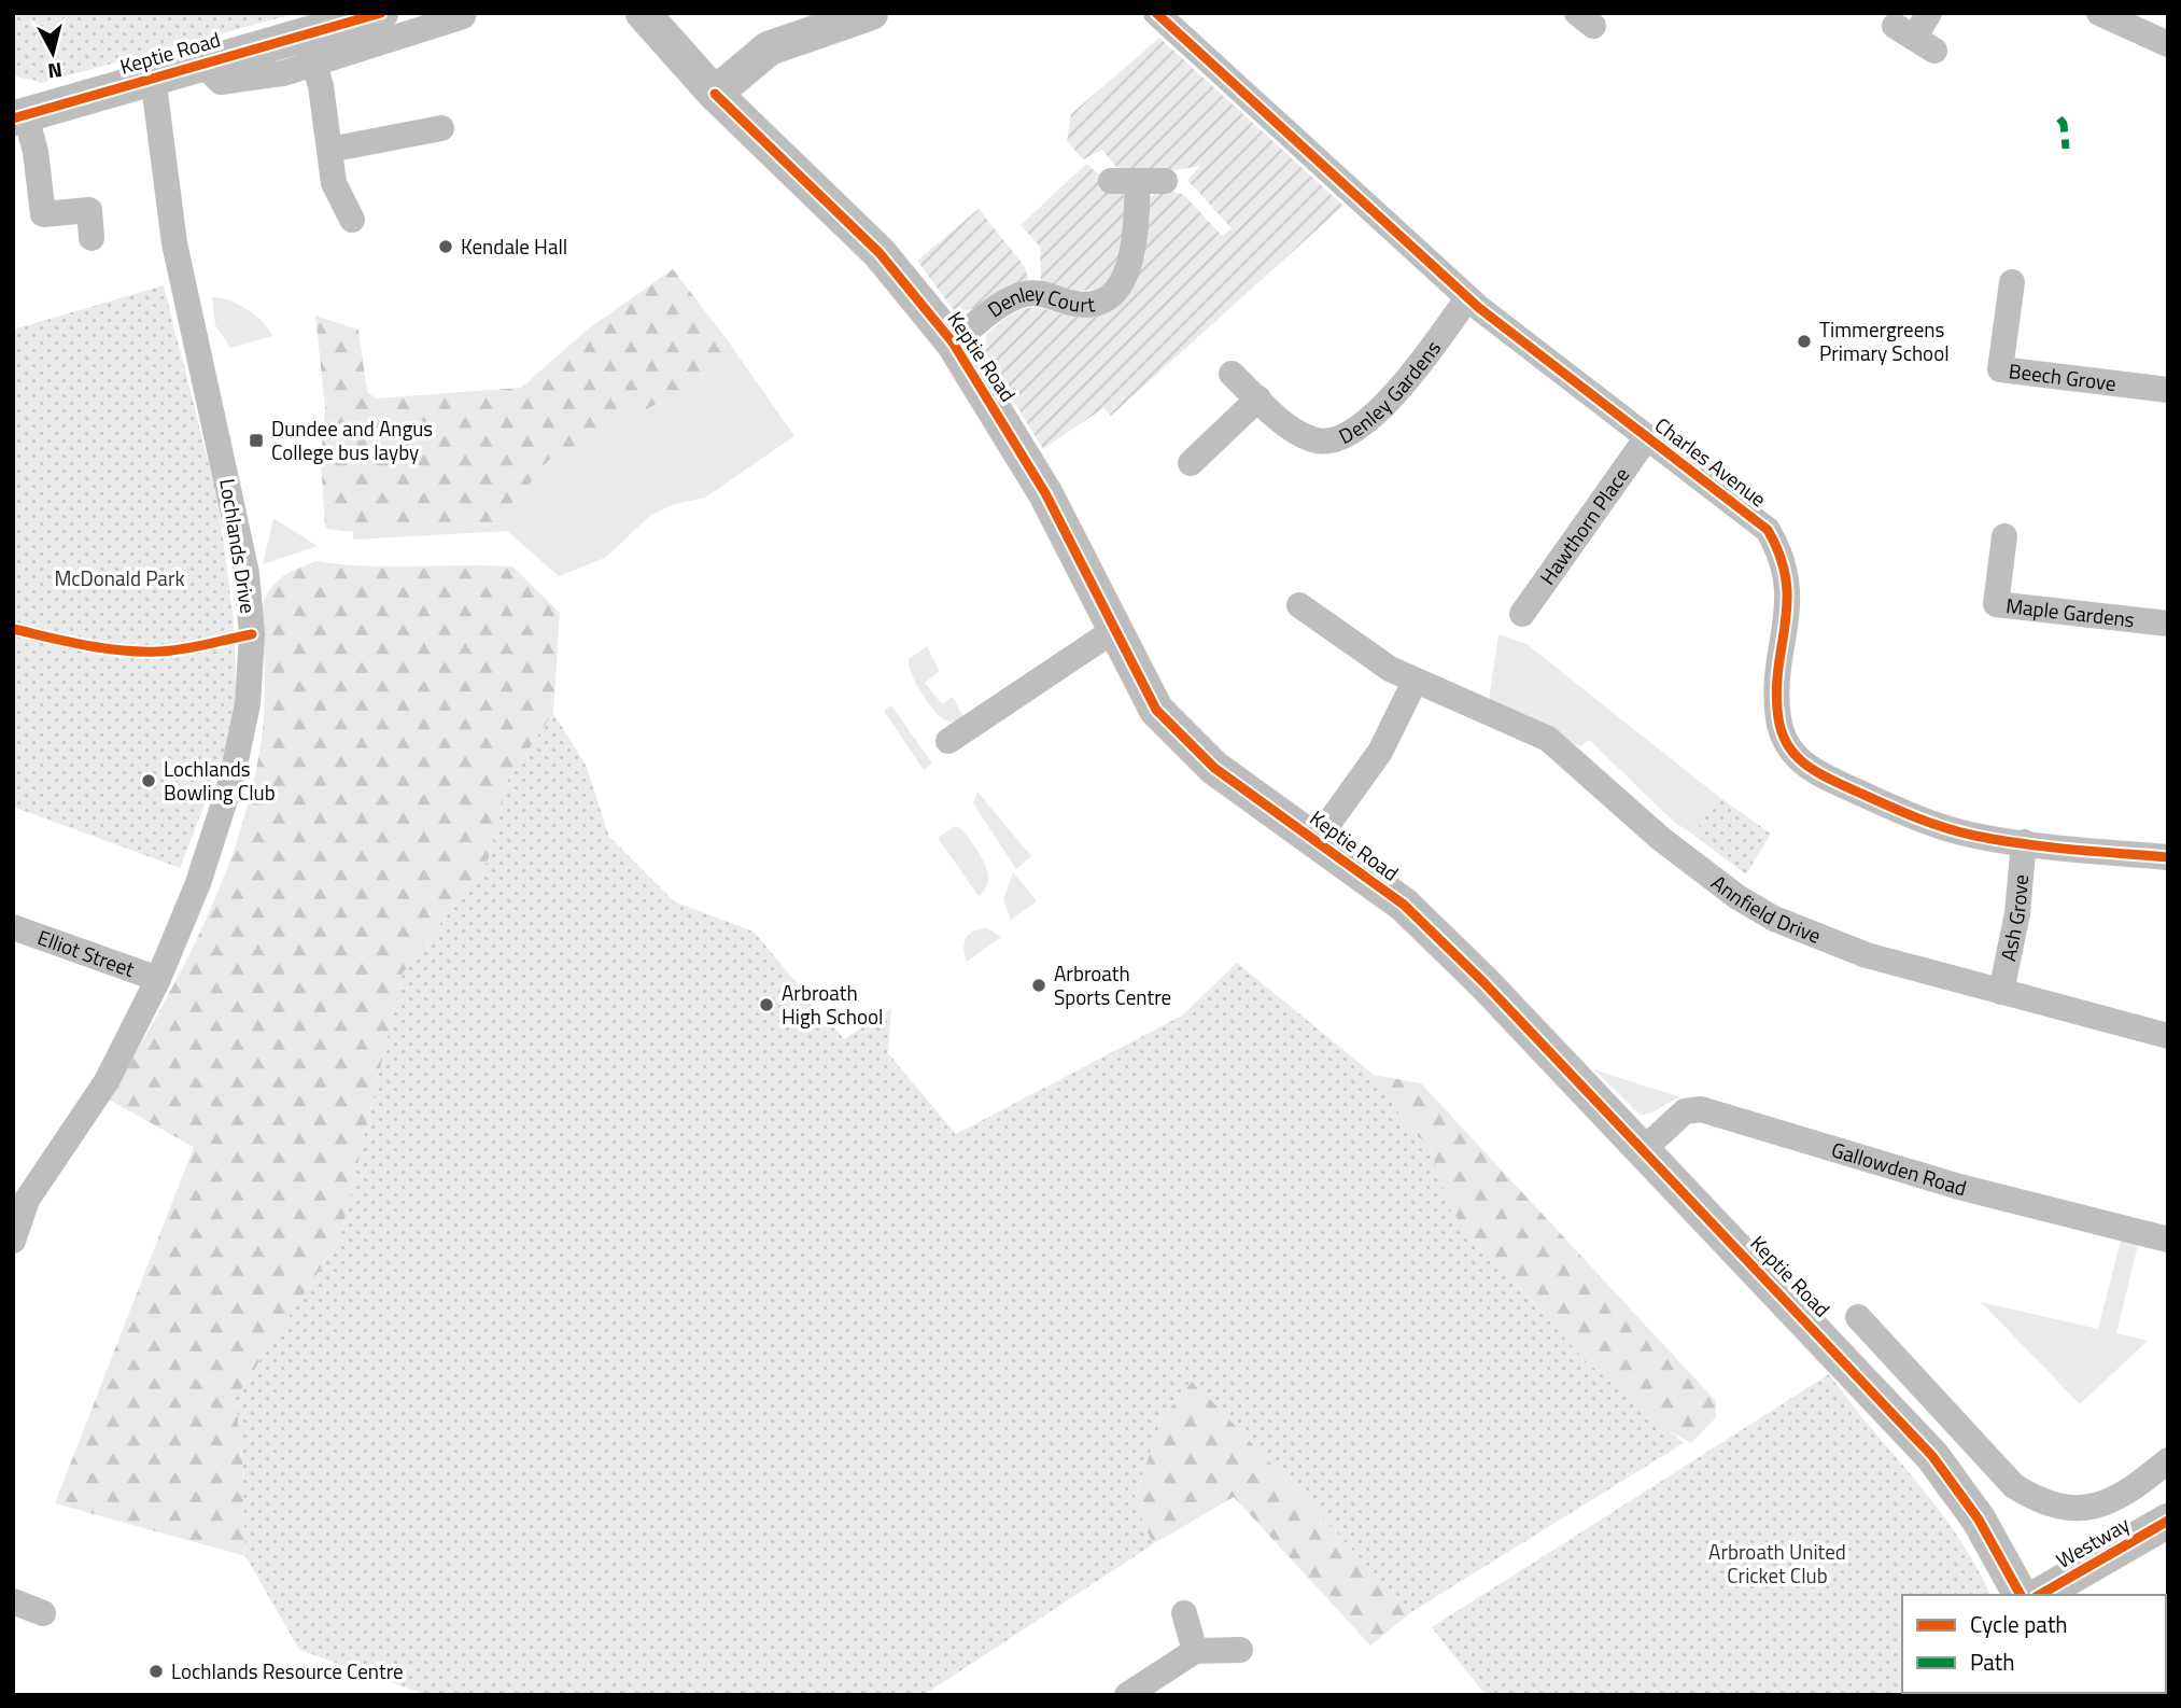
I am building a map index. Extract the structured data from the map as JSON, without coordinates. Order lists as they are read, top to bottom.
{
  "streets": {
    "main road": ["Keptie Road", "Westway"],
    "street": [
      "Denley Court",
      "Beech Grove",
      "Denley Gardens",
      "Charles Avenue",
      "Hawthorn Place",
      "Lochlands Drive",
      "Maple Gardens",
      "Annfield Drive",
      "Ash Grove",
      "Elliot Street",
      "Gallowden Road"
    ]
  },
  "crossings": [
    ["Keptie Road", "Denley Court"],
    ["Keptie Road", "Lochlands Drive"],
    ["Keptie Road", "Gallowden Road"],
    ["Denley Gardens", "Charles Avenue"],
    ["Charles Avenue", "Hawthorn Place"],
    ["Charles Avenue", "Ash Grove"],
    ["Lochlands Drive", "Elliot Street"],
    ["Annfield Drive", "Ash Grove"]
  ],
  "parks": ["McDonald Park", "Arbroath United Cricket Club"],
  "places": {
    "other": [
      "Kendale Hall",
      "Timmergreens Primary School",
      "Lochlands Bowling Club",
      "Arbroath Sports Centre",
      "Arbroath High School",
      "Lochlands Resource Centre"
    ],
    "transit": ["Dundee and Angus College bus layby"]
  },
  "legend": ["Cycle path", "Path"],
  "north": "bottom"
}
